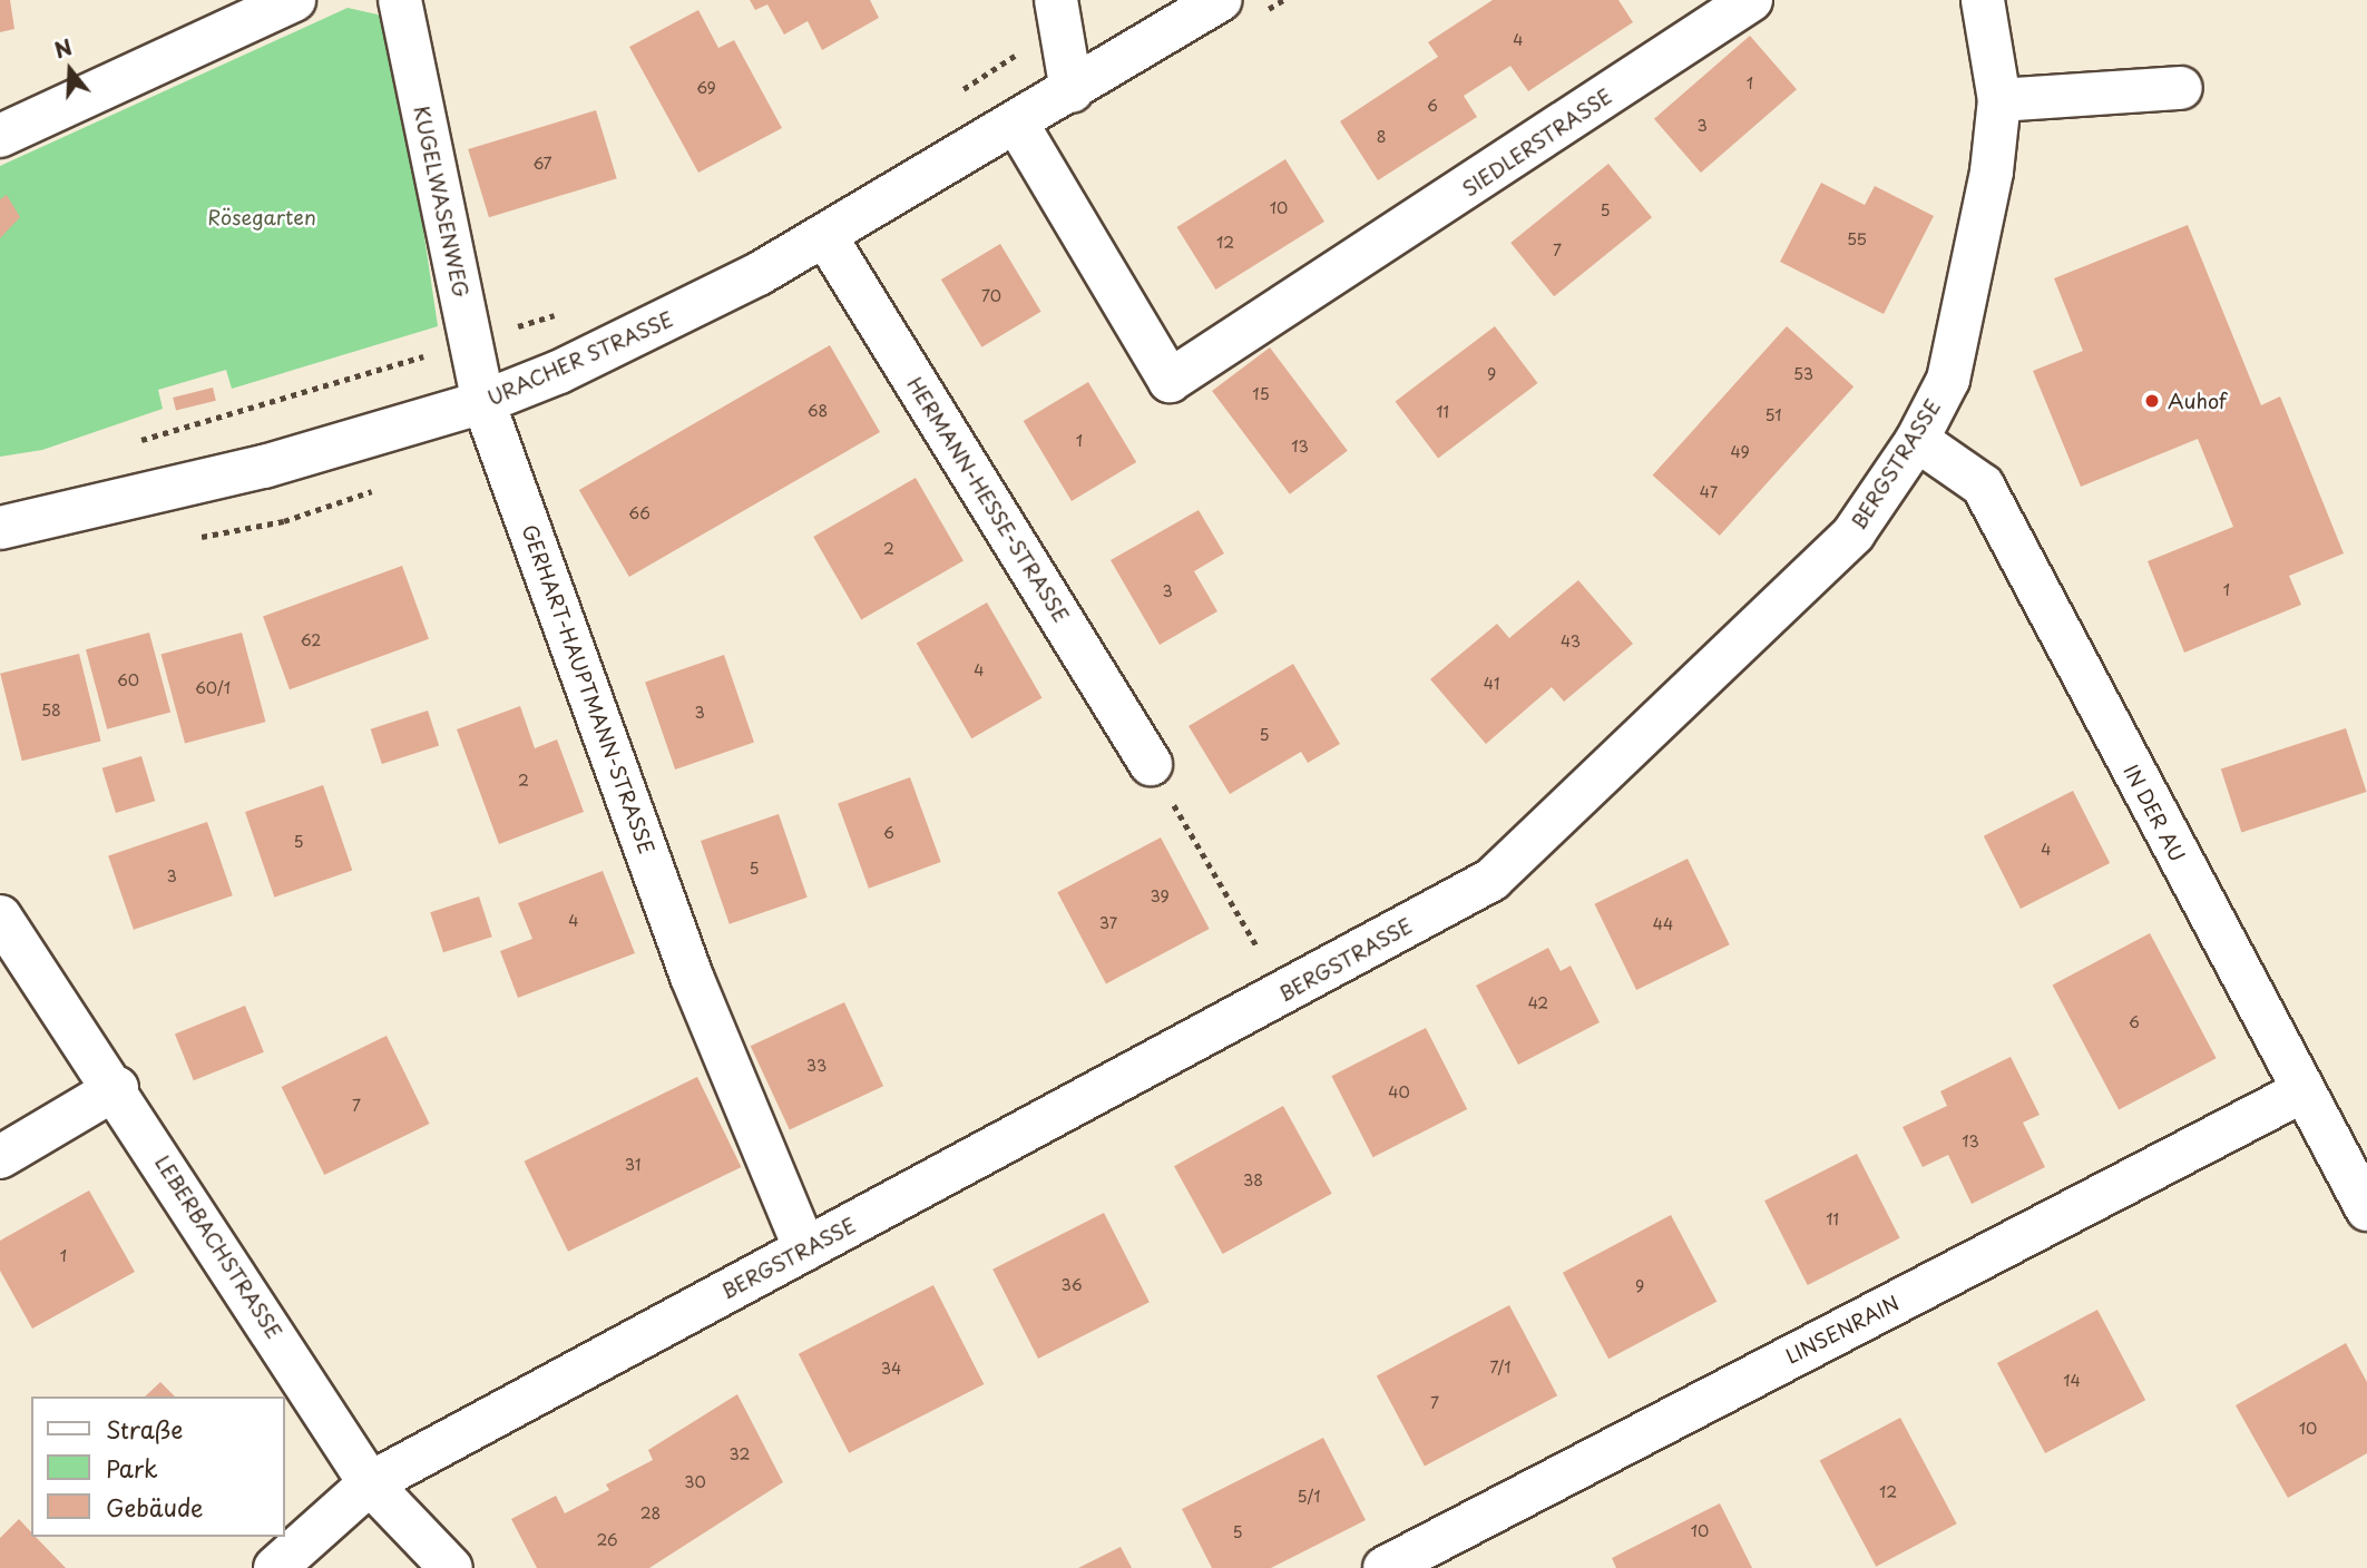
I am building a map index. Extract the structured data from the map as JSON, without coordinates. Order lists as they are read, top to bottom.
{
  "streets": {
    "street": [
      "SIEDLERSTRASSE",
      "KUGELWASENWEG",
      "URACHER STRASSE",
      "BERGSTRASSE",
      "HERMANN-HESSE-STRASSE",
      "GERHART-HAUPTMANN-STRASSE",
      "IN DER AU",
      "LEBERBACHSTRASSE",
      "LINSENRAIN"
    ]
  },
  "crossings": [
    ["SIEDLERSTRASSE", "URACHER STRASSE"],
    ["KUGELWASENWEG", "URACHER STRASSE"],
    ["KUGELWASENWEG", "GERHART-HAUPTMANN-STRASSE"],
    ["URACHER STRASSE", "HERMANN-HESSE-STRASSE"],
    ["URACHER STRASSE", "GERHART-HAUPTMANN-STRASSE"],
    ["BERGSTRASSE", "GERHART-HAUPTMANN-STRASSE"],
    ["BERGSTRASSE", "IN DER AU"],
    ["BERGSTRASSE", "LEBERBACHSTRASSE"],
    ["IN DER AU", "LINSENRAIN"]
  ],
  "parks": ["Rösegarten"],
  "places": ["Auhof"],
  "house_numbers": [
    "4",
    "1",
    "69",
    "6",
    "3",
    "8",
    "67",
    "10",
    "5",
    "55",
    "12",
    "7",
    "70",
    "9",
    "53",
    "15",
    "68",
    "11",
    "51",
    "1",
    "13",
    "49",
    "47",
    "66",
    "2",
    "1",
    "3",
    "62",
    "43",
    "4",
    "60",
    "41",
    "60/1",
    "58",
    "3",
    "5",
    "2",
    "6",
    "5",
    "4",
    "5",
    "3",
    "39",
    "4",
    "37",
    "44",
    "42",
    "6",
    "33",
    "40",
    "7",
    "13",
    "31",
    "38",
    "11",
    "1",
    "36",
    "9",
    "7/1",
    "34",
    "14",
    "7",
    "10",
    "32",
    "30",
    "12",
    "5/1",
    "28",
    "10",
    "5",
    "26"
  ],
  "legend": ["Straße", "Park", "Gebäude"],
  "north": "top"
}
